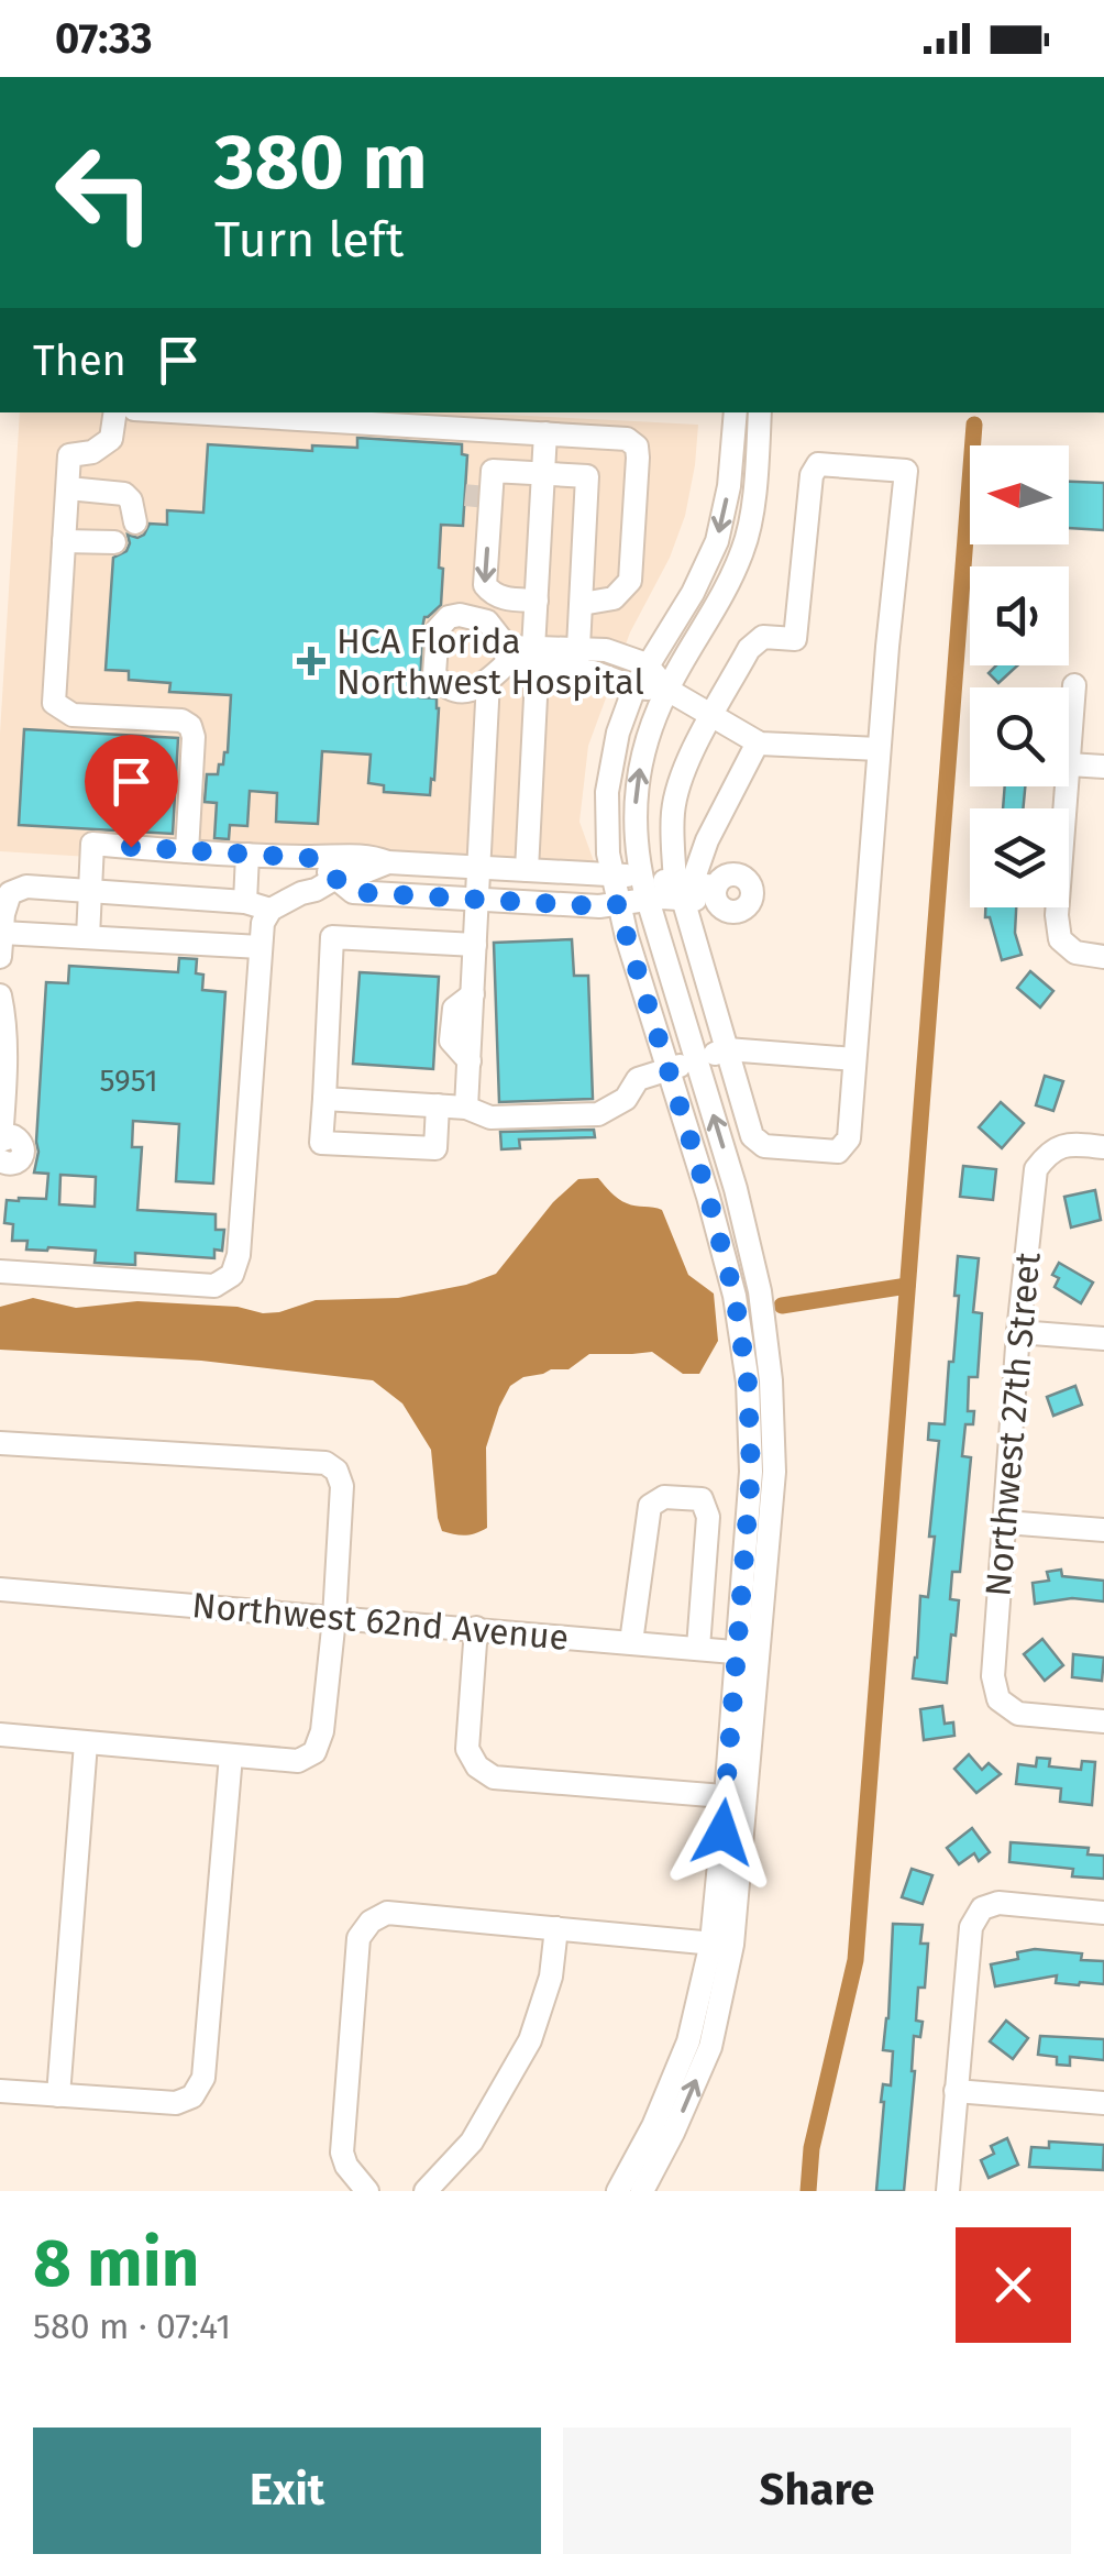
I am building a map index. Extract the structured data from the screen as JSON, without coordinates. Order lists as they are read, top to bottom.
{
  "streets": {
    "street": ["Northwest 27th Street", "Northwest 62nd Avenue"]
  },
  "places": {
    "health": ["HCA Florida Northwest Hospital"]
  },
  "house_numbers": ["5951"],
  "north": "left",
  "page": {
    "status": "07:33",
    "turn": ["380 m", "Turn left"],
    "then": "Then",
    "heading": ["8 min", "580 m · 07:41"],
    "buttons": ["Exit", "Share"]
  }
}
